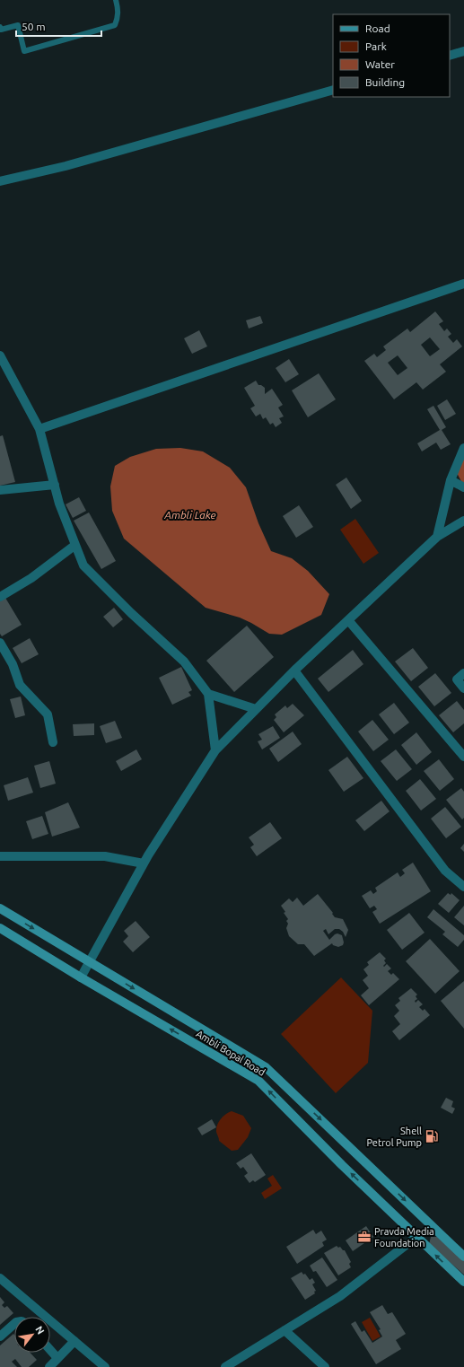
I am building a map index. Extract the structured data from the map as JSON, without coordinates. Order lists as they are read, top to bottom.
{
  "streets": {
    "street": ["Ambli Bopal Road"]
  },
  "water": ["Ambli Lake"],
  "places": {
    "fuel station": ["Shell Petrol Pump"],
    "office": ["Pravda Media Foundation"]
  },
  "legend": [
    "Road",
    "Park",
    "Water",
    "Building"
  ],
  "scale_bar": "50 m",
  "north": "top right"
}
